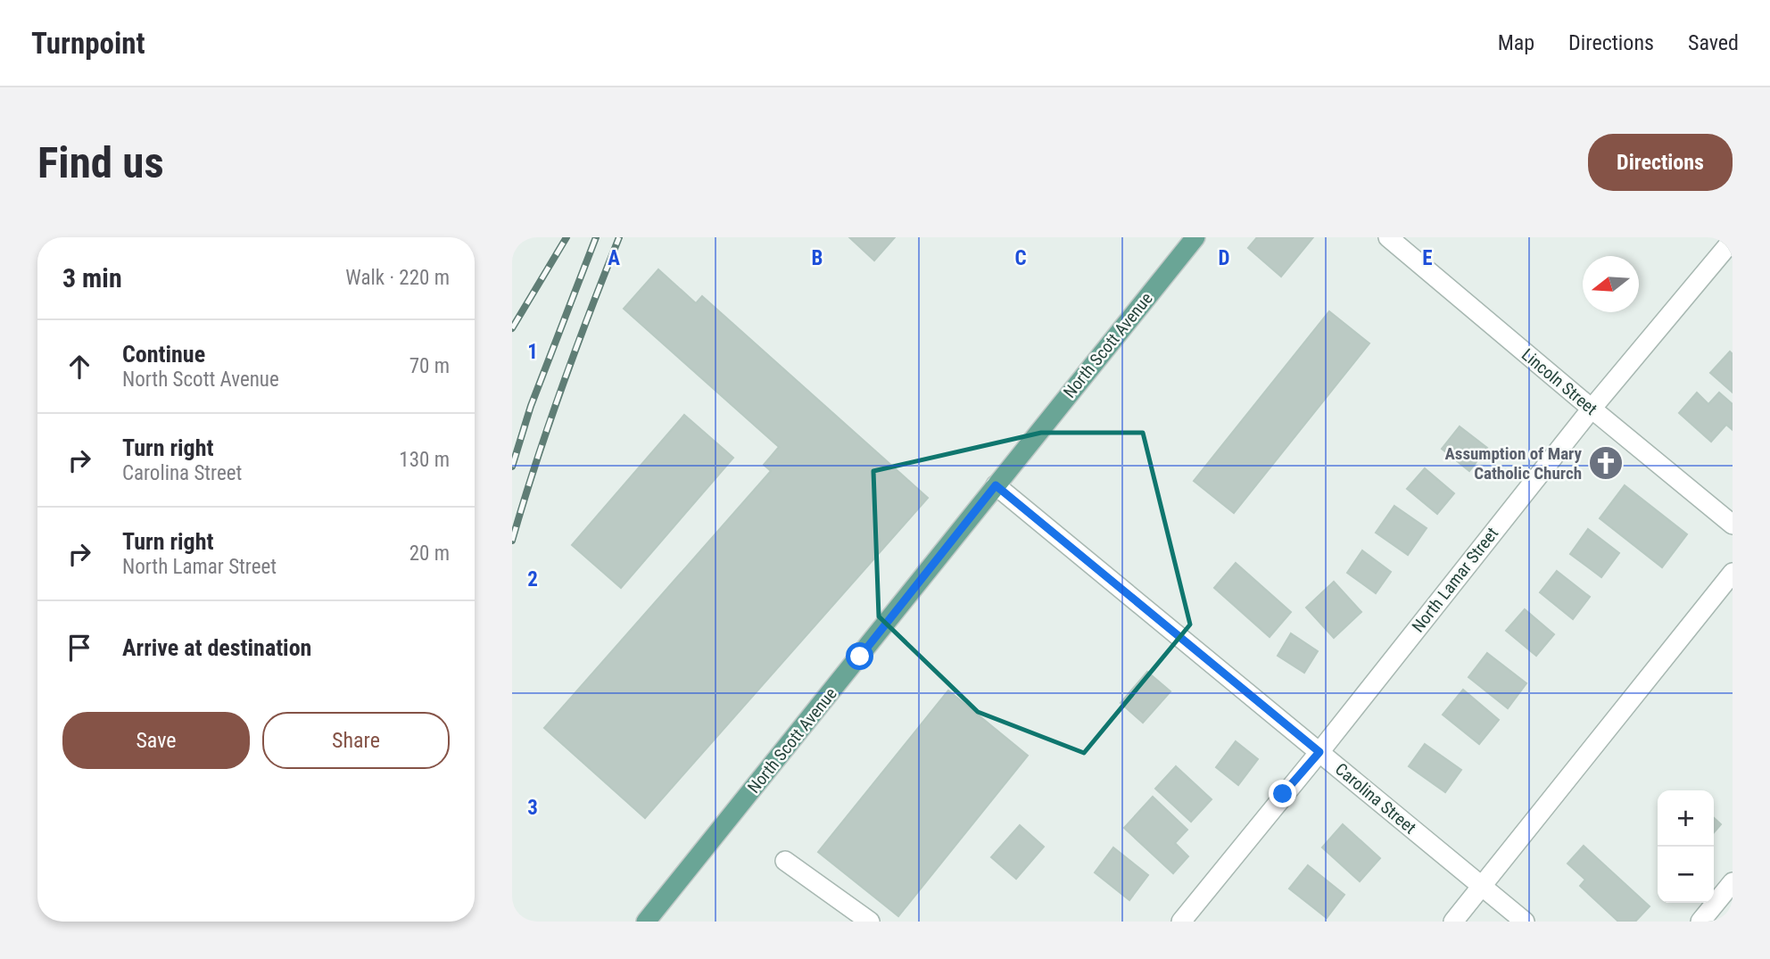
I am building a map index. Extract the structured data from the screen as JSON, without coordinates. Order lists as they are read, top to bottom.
{
  "streets": {
    "main road": ["North Scott Avenue"],
    "street": ["Lincoln Street", "North Lamar Street", "Carolina Street"]
  },
  "crossings": [
    ["North Scott Avenue", "Carolina Street"],
    ["Lincoln Street", "North Lamar Street"],
    ["North Lamar Street", "Carolina Street"]
  ],
  "places": {
    "church": ["Assumption of Mary Catholic Church"]
  },
  "north": "left",
  "page": {
    "header": "Turnpoint",
    "nav": ["Map", "Directions", "Saved"],
    "buttons": [
      "Directions",
      ["Save", "Share"]
    ],
    "title": "Find us",
    "heading": ["3 min", "Walk · 220 m"],
    "list": [
      ["Continue", "North Scott Avenue", "70 m"],
      ["Turn right", "Carolina Street", "130 m"],
      ["Turn right", "North Lamar Street", "20 m"],
      "Arrive at destination"
    ],
    "map_buttons": ["+", "−"]
  },
  "grid": {
    "columns": [
      "A",
      "B",
      "C",
      "D",
      "E"
    ],
    "rows": ["1", "2", "3"]
  }
}
